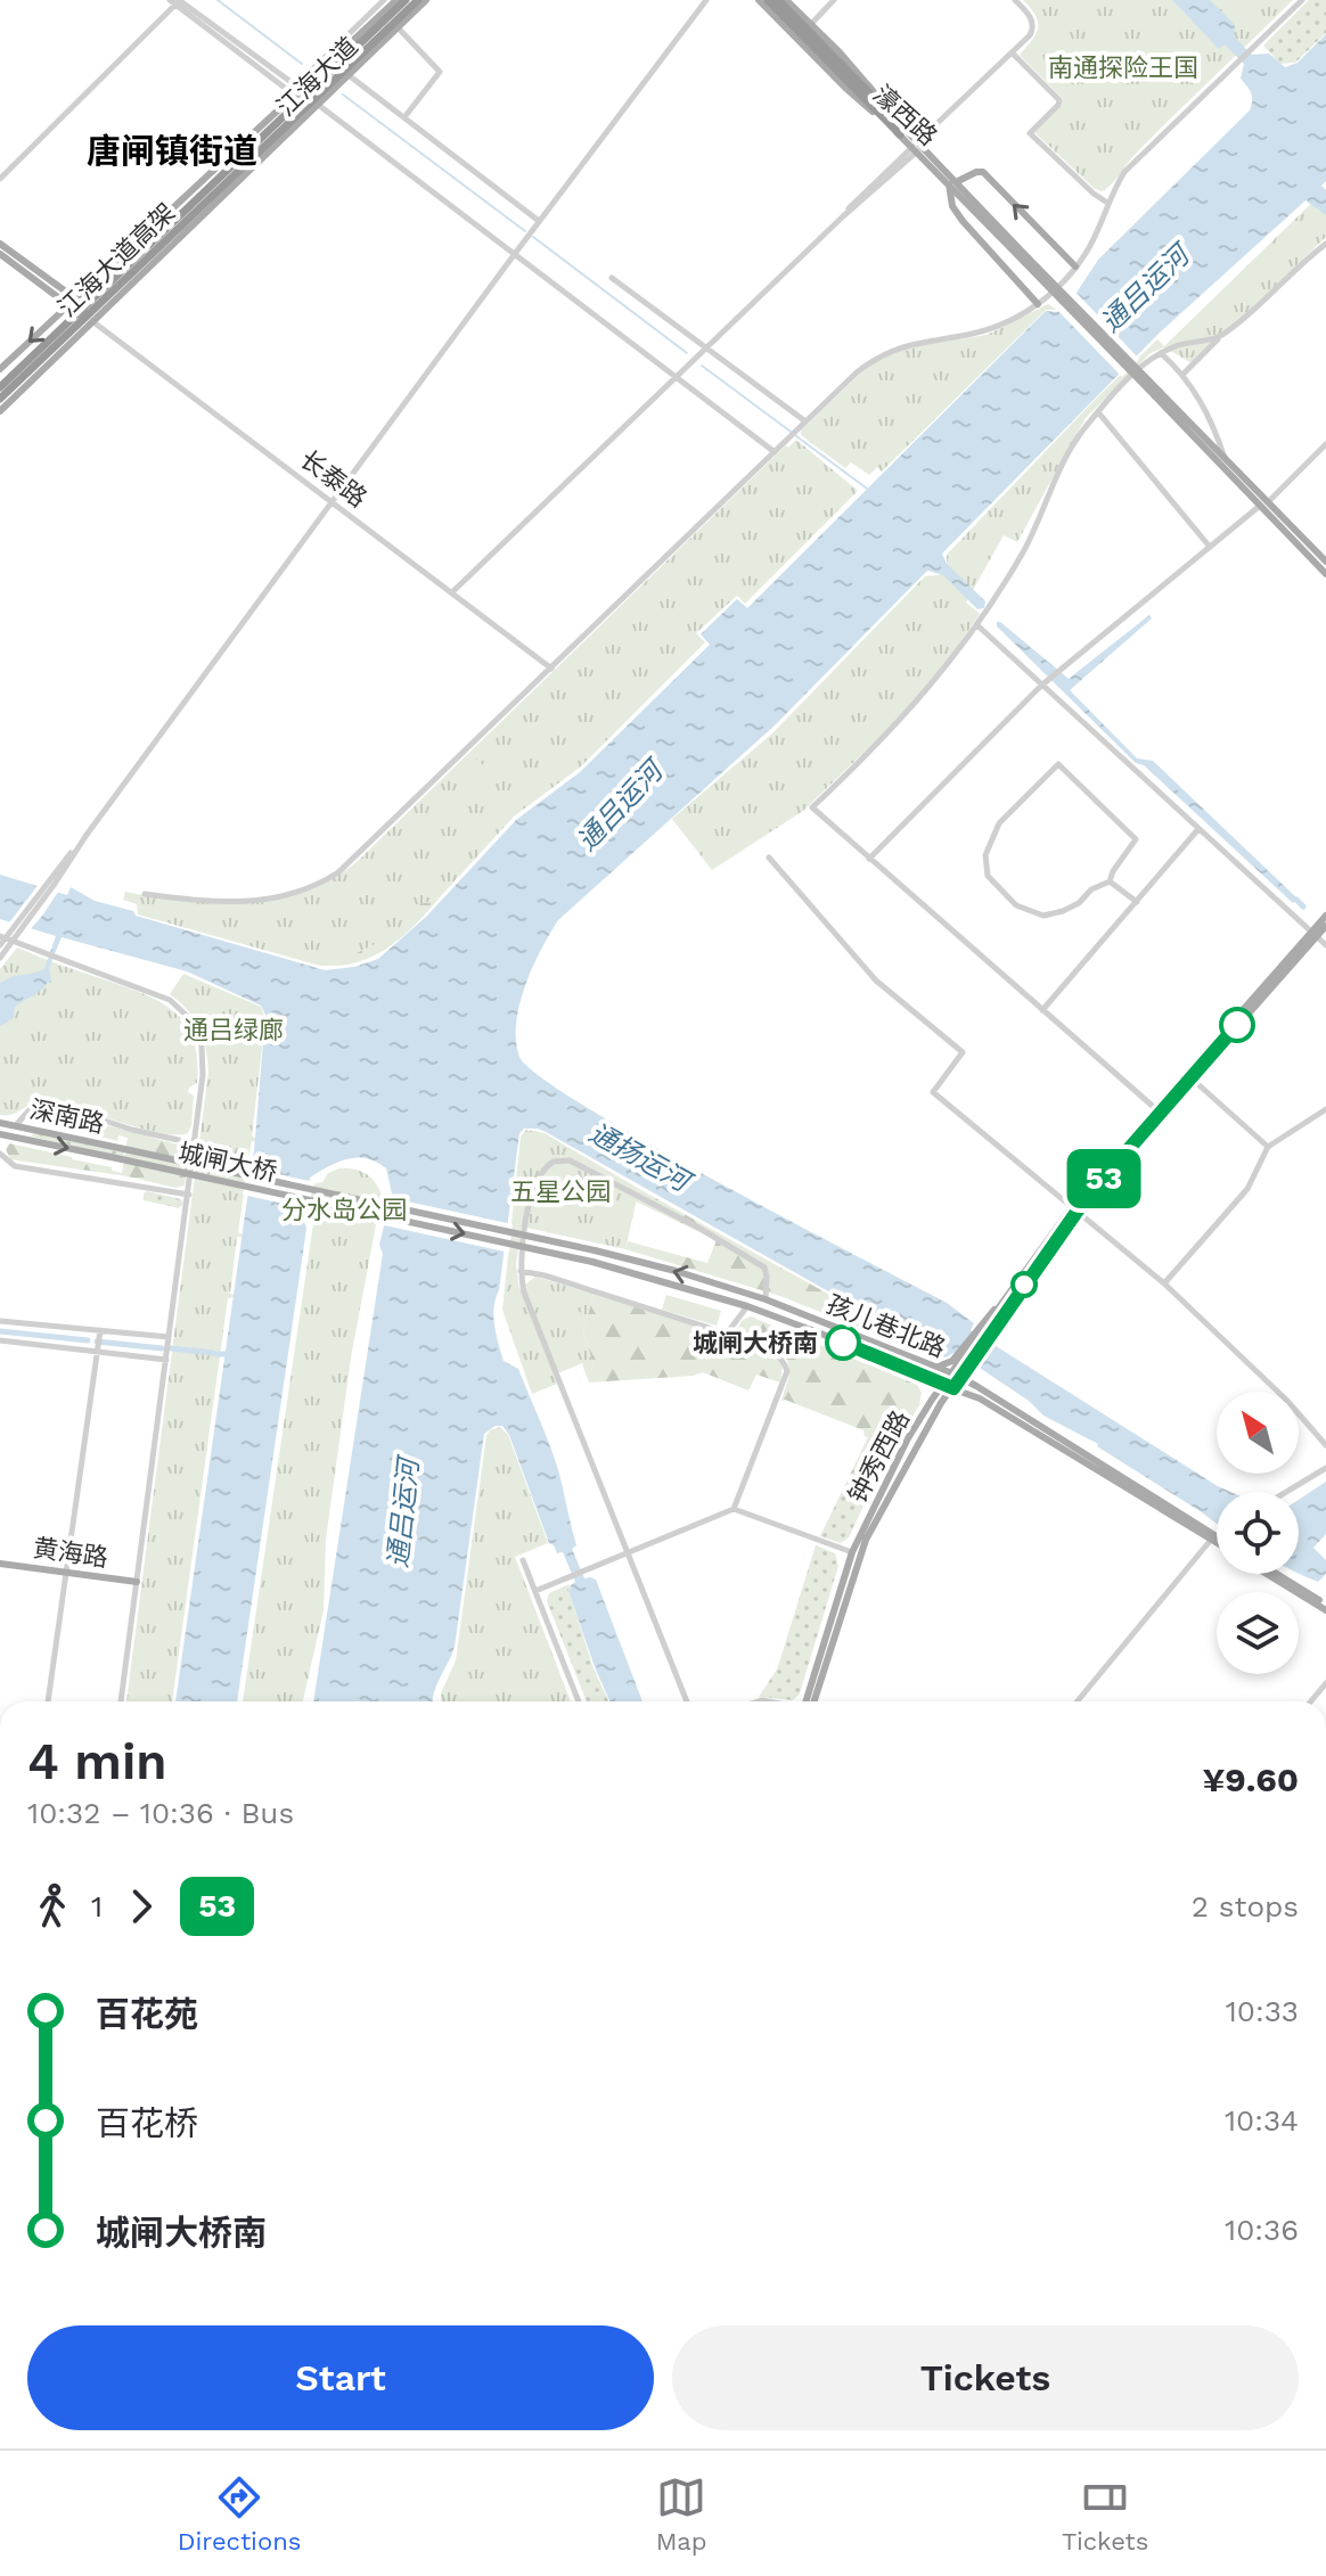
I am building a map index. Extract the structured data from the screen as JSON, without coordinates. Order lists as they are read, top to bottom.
{
  "streets": {
    "highway": ["江海大道高架"],
    "main road": [
      "江海大道",
      "濠西路",
      "长泰路",
      "深南路",
      "城闸大桥",
      "孩儿巷北路",
      "钟秀西路",
      "黄海路"
    ]
  },
  "crossings": [
    ["江海大道", "江海大道高架"],
    ["江海大道", "长泰路"],
    ["深南路", "城闸大桥"],
    ["城闸大桥", "孩儿巷北路"],
    ["孩儿巷北路", "钟秀西路"]
  ],
  "districts": ["唐闸镇街道"],
  "water": ["通吕运河", "通扬运河"],
  "parks": [
    "南通探险王国",
    "通吕绿廊",
    "五星公园",
    "分水岛公园"
  ],
  "places": ["城闸大桥南"],
  "lines": ["bus line 53"],
  "north": "top left",
  "page": {
    "on_map": "53",
    "heading": ["4 min", "10:32 – 10:36 · Bus", "¥9.60"],
    "legs": ["1", "53", "2 stops"],
    "list": [
      {
        "name": "百花苑",
        "value": "10:33"
      },
      {
        "name": "百花桥",
        "value": "10:34"
      },
      {
        "name": "城闸大桥南",
        "value": "10:36"
      }
    ],
    "buttons": ["Start", "Tickets"],
    "tabs": ["Directions", "Map", "Tickets"]
  }
}
